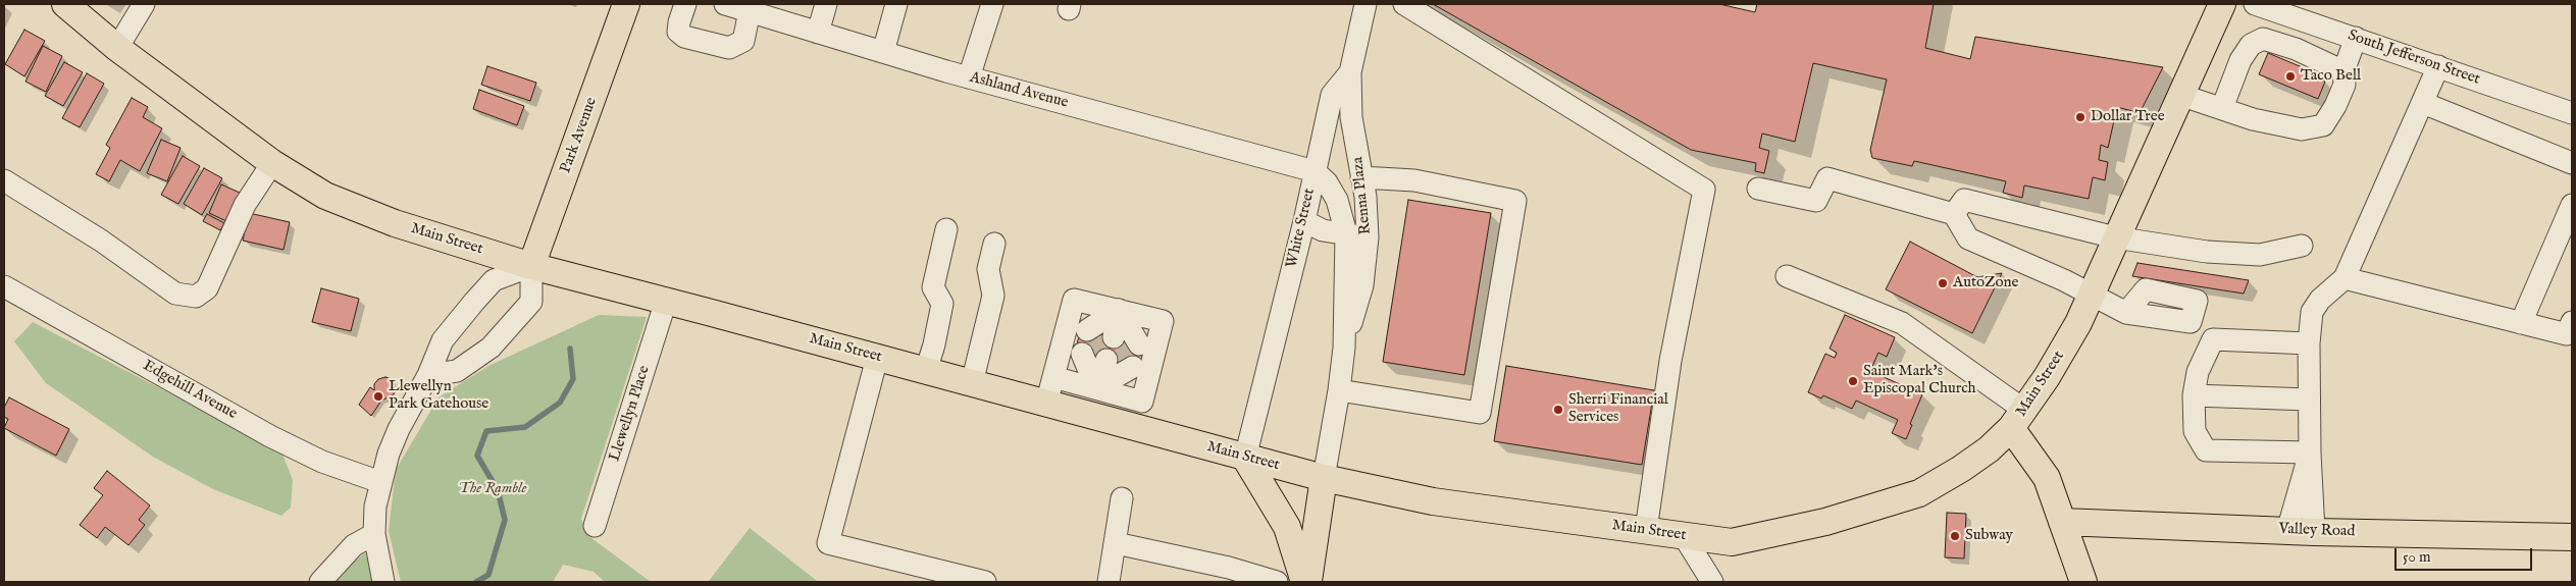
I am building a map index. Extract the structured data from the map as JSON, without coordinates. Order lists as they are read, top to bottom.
{
  "streets": {
    "main road": ["Park Avenue", "Main Street", "Valley Road"],
    "street": [
      "South Jefferson Street",
      "Ashland Avenue",
      "Renna Plaza",
      "White Street",
      "Edgehill Avenue",
      "Llewellyn Place"
    ]
  },
  "crossings": [
    ["Ashland Avenue", "Renna Plaza"],
    ["Ashland Avenue", "White Street"],
    ["Park Avenue", "Main Street"],
    ["Renna Plaza", "White Street"],
    ["Renna Plaza", "Main Street"],
    ["White Street", "Main Street"],
    ["Main Street", "Llewellyn Place"]
  ],
  "parks": ["The Ramble"],
  "places": [
    "Taco Bell",
    "Dollar Tree",
    "AutoZone",
    "Saint Mark's Episcopal Church",
    "Llewellyn Park Gatehouse",
    "Sherri Financial Services",
    "Subway"
  ],
  "scale_bar": "50 m"
}
